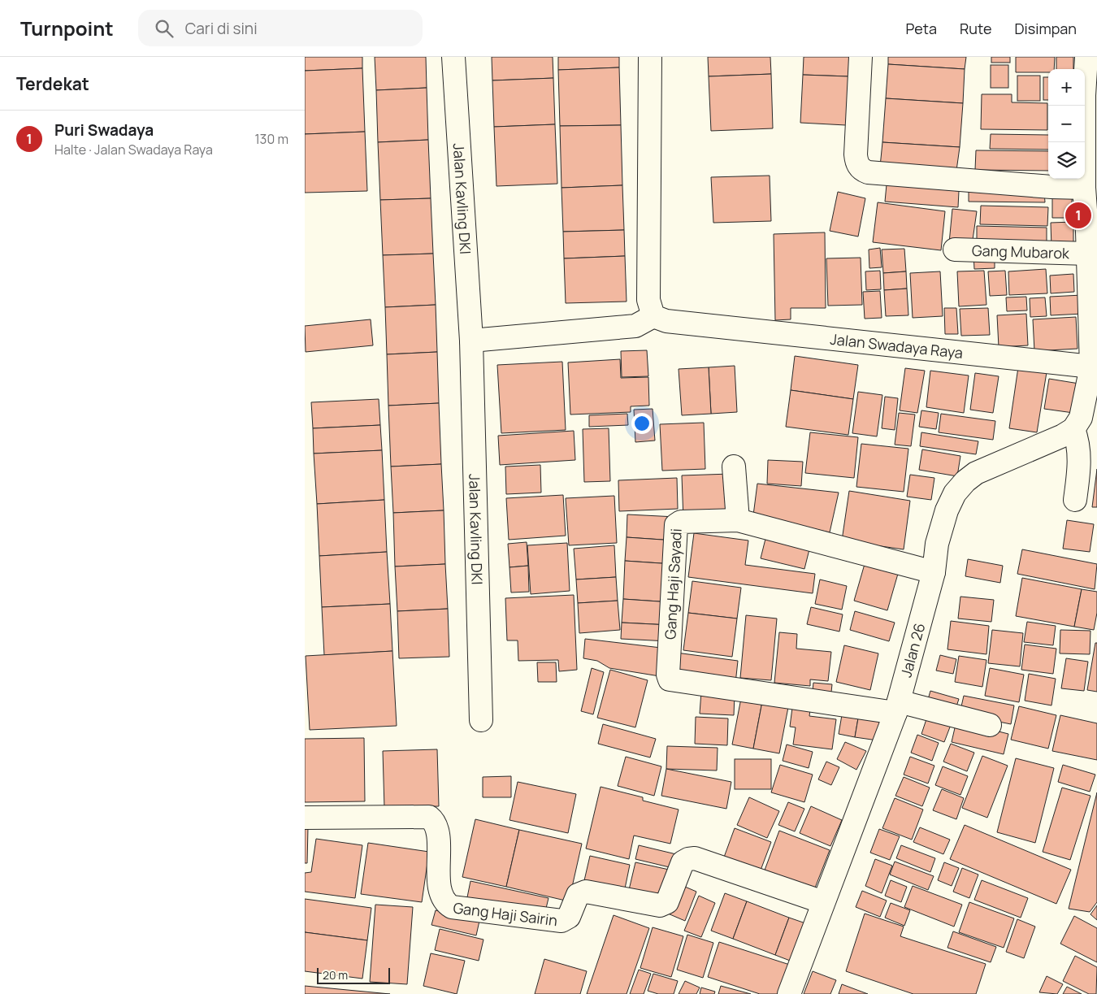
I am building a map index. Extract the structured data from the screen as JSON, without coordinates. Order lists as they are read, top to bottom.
{
  "streets": {
    "street": [
      "Jalan Kavling DKI",
      "Gang Mubarok",
      "Jalan Swadaya Raya",
      "Gang Haji Sayadi",
      "Jalan 26",
      "Gang Haji Sairin"
    ]
  },
  "crossings": [
    ["Gang Haji Sayadi", "Jalan 26"],
    ["Jalan 26", "Gang Haji Sairin"]
  ],
  "scale_bar": "20 m",
  "page": {
    "header": "Turnpoint",
    "search": "Cari di sini",
    "nav": ["Peta", "Rute", "Disimpan"],
    "heading": "Terdekat",
    "map_buttons": ["+", "−"],
    "list": [
      {
        "mark": "1",
        "name": "Puri Swadaya",
        "note": "Halte · Jalan Swadaya Raya",
        "value": "130 m"
      }
    ],
    "pins": "1",
    "scale": "20 m"
  }
}
